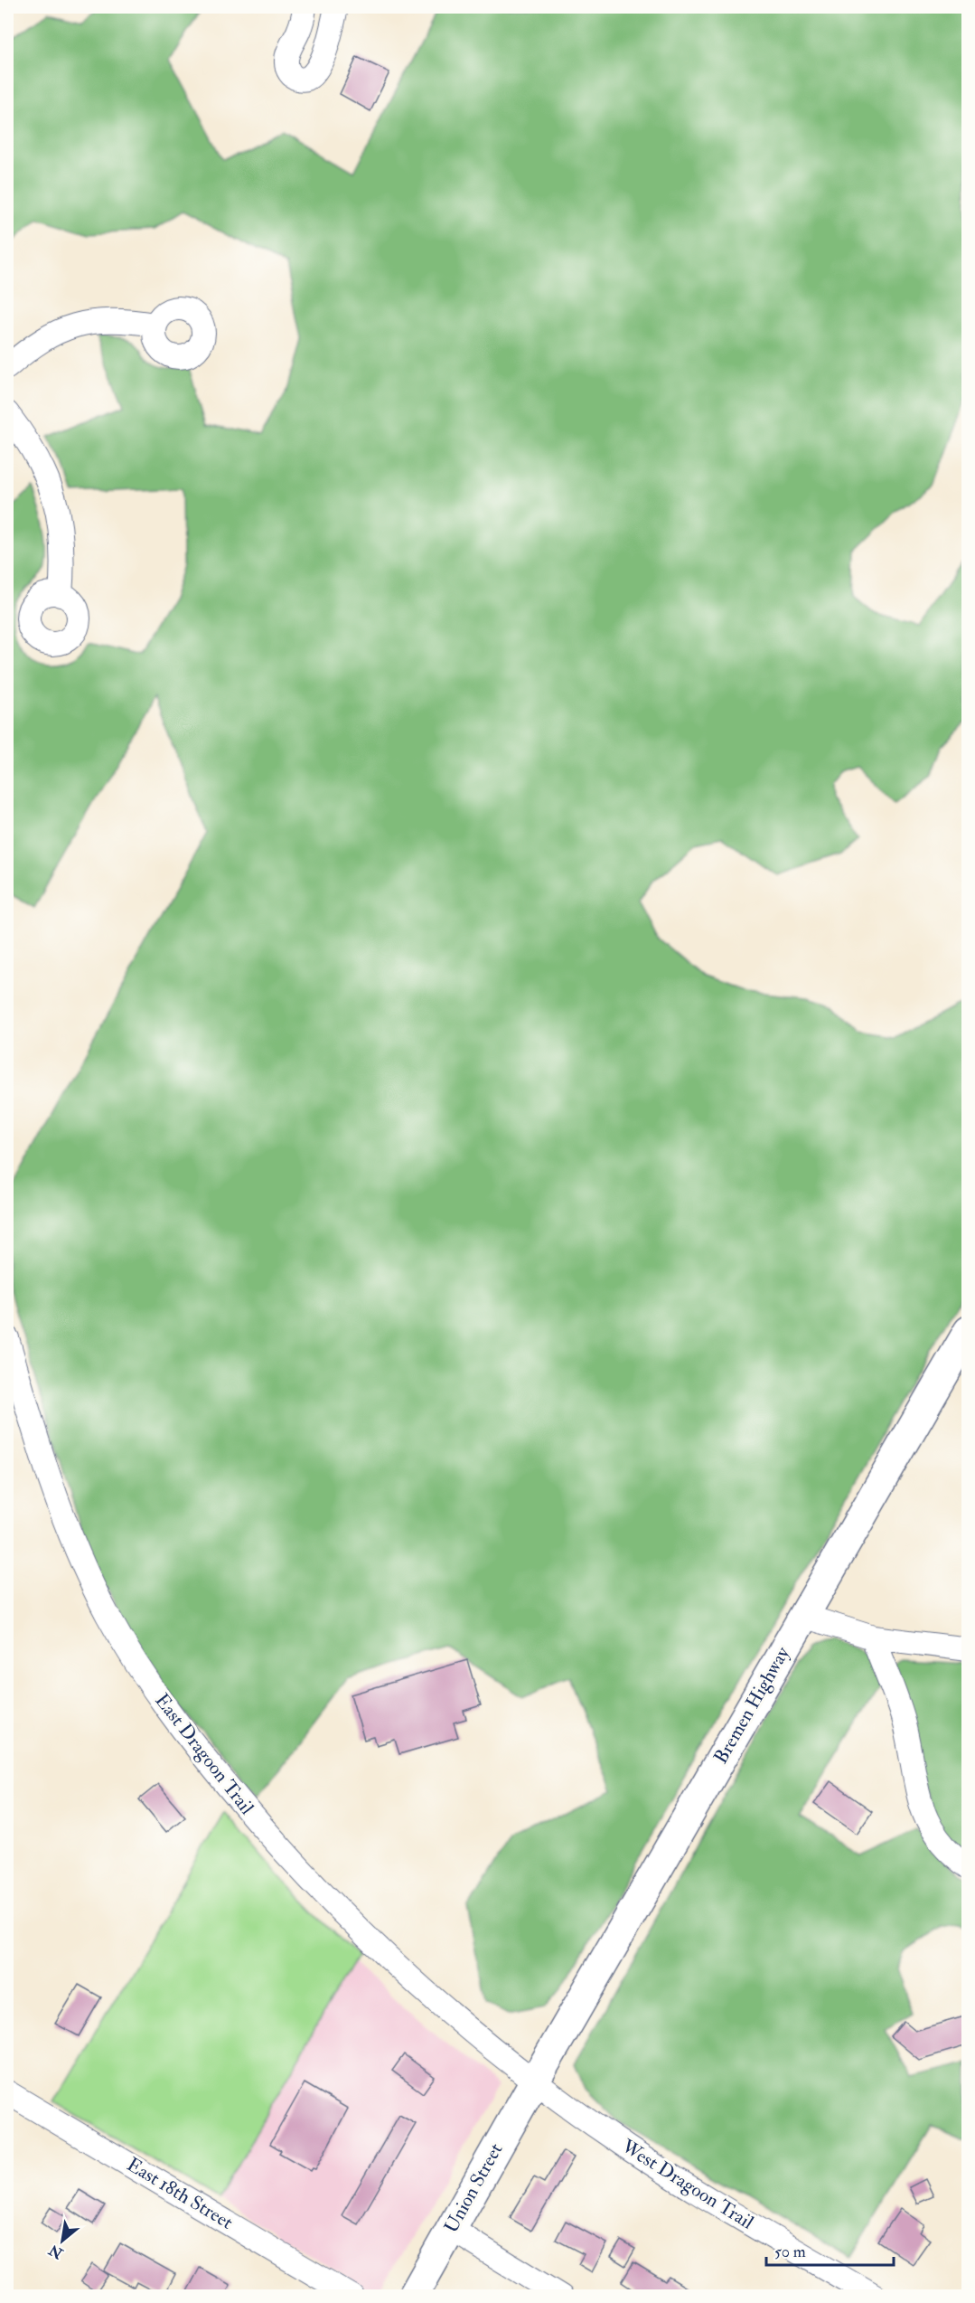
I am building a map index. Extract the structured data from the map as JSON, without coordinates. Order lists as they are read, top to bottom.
{
  "streets": {
    "main road": ["Bremen Highway", "Union Street"],
    "street": ["East Dragoon Trail", "West Dragoon Trail", "East 18th Street"]
  },
  "crossings": [
    ["Bremen Highway", "East Dragoon Trail"],
    ["Bremen Highway", "West Dragoon Trail"],
    ["Bremen Highway", "Union Street"],
    ["East Dragoon Trail", "West Dragoon Trail"],
    ["East Dragoon Trail", "Union Street"],
    ["West Dragoon Trail", "Union Street"]
  ],
  "scale_bar": "50 m",
  "north": "bottom left"
}
